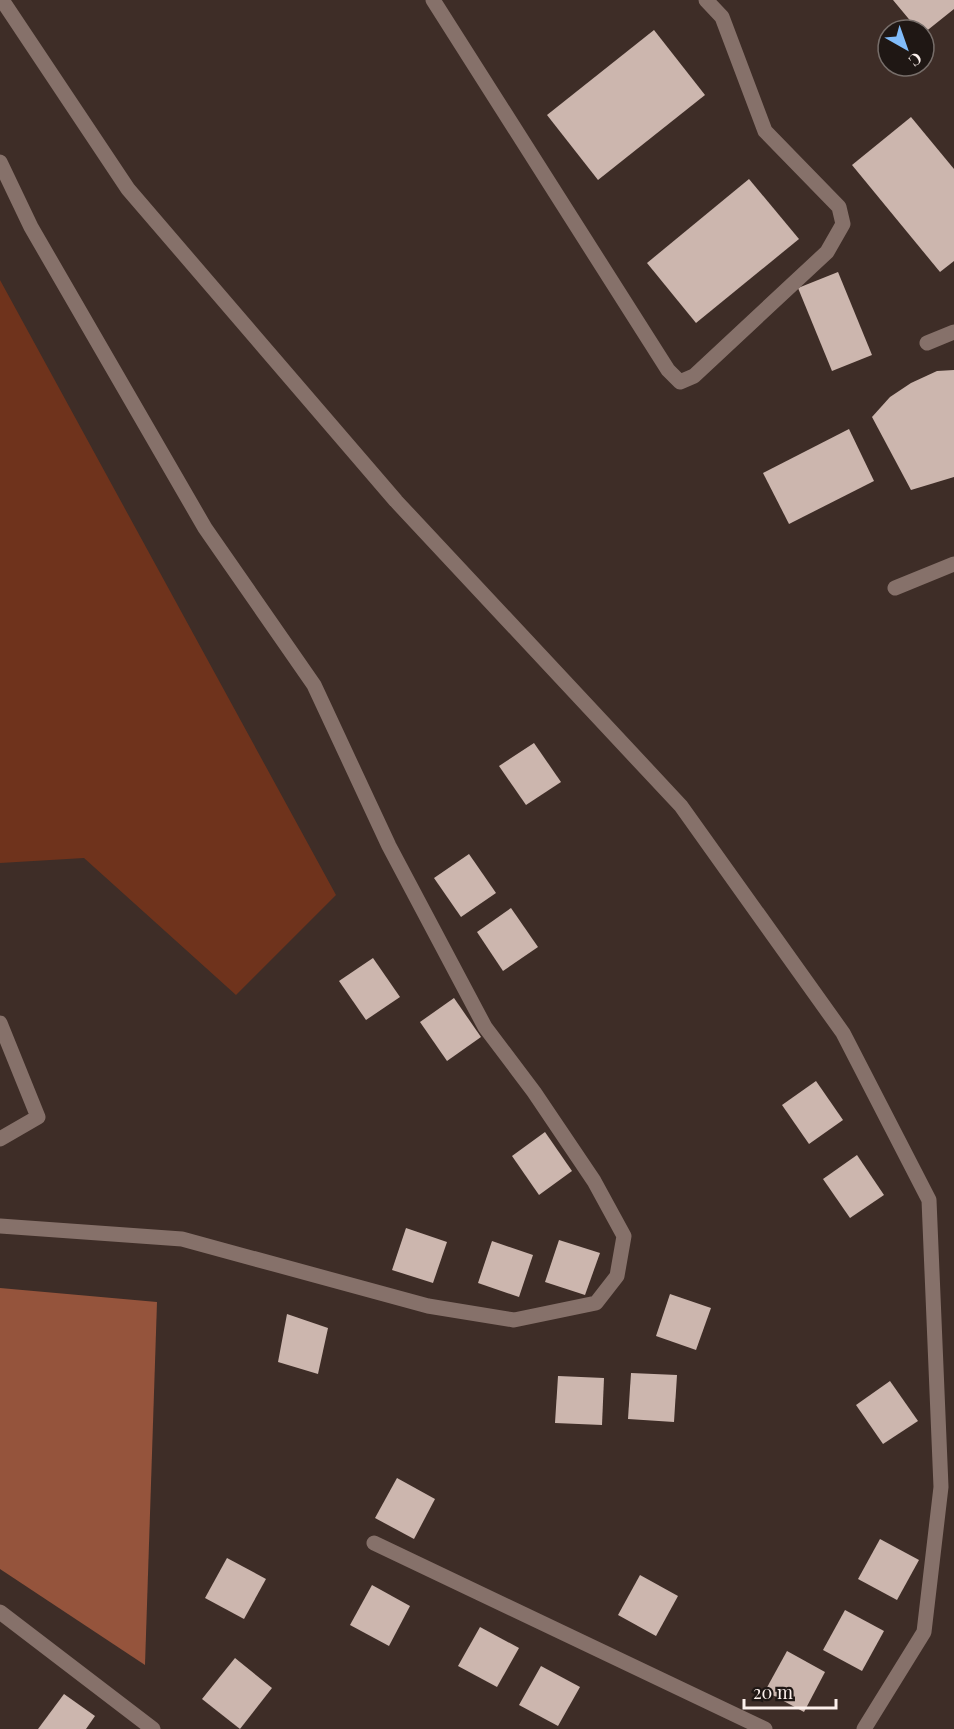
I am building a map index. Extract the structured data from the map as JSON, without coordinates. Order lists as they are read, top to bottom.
{
  "scale_bar": "20 m",
  "north": "bottom right"
}
